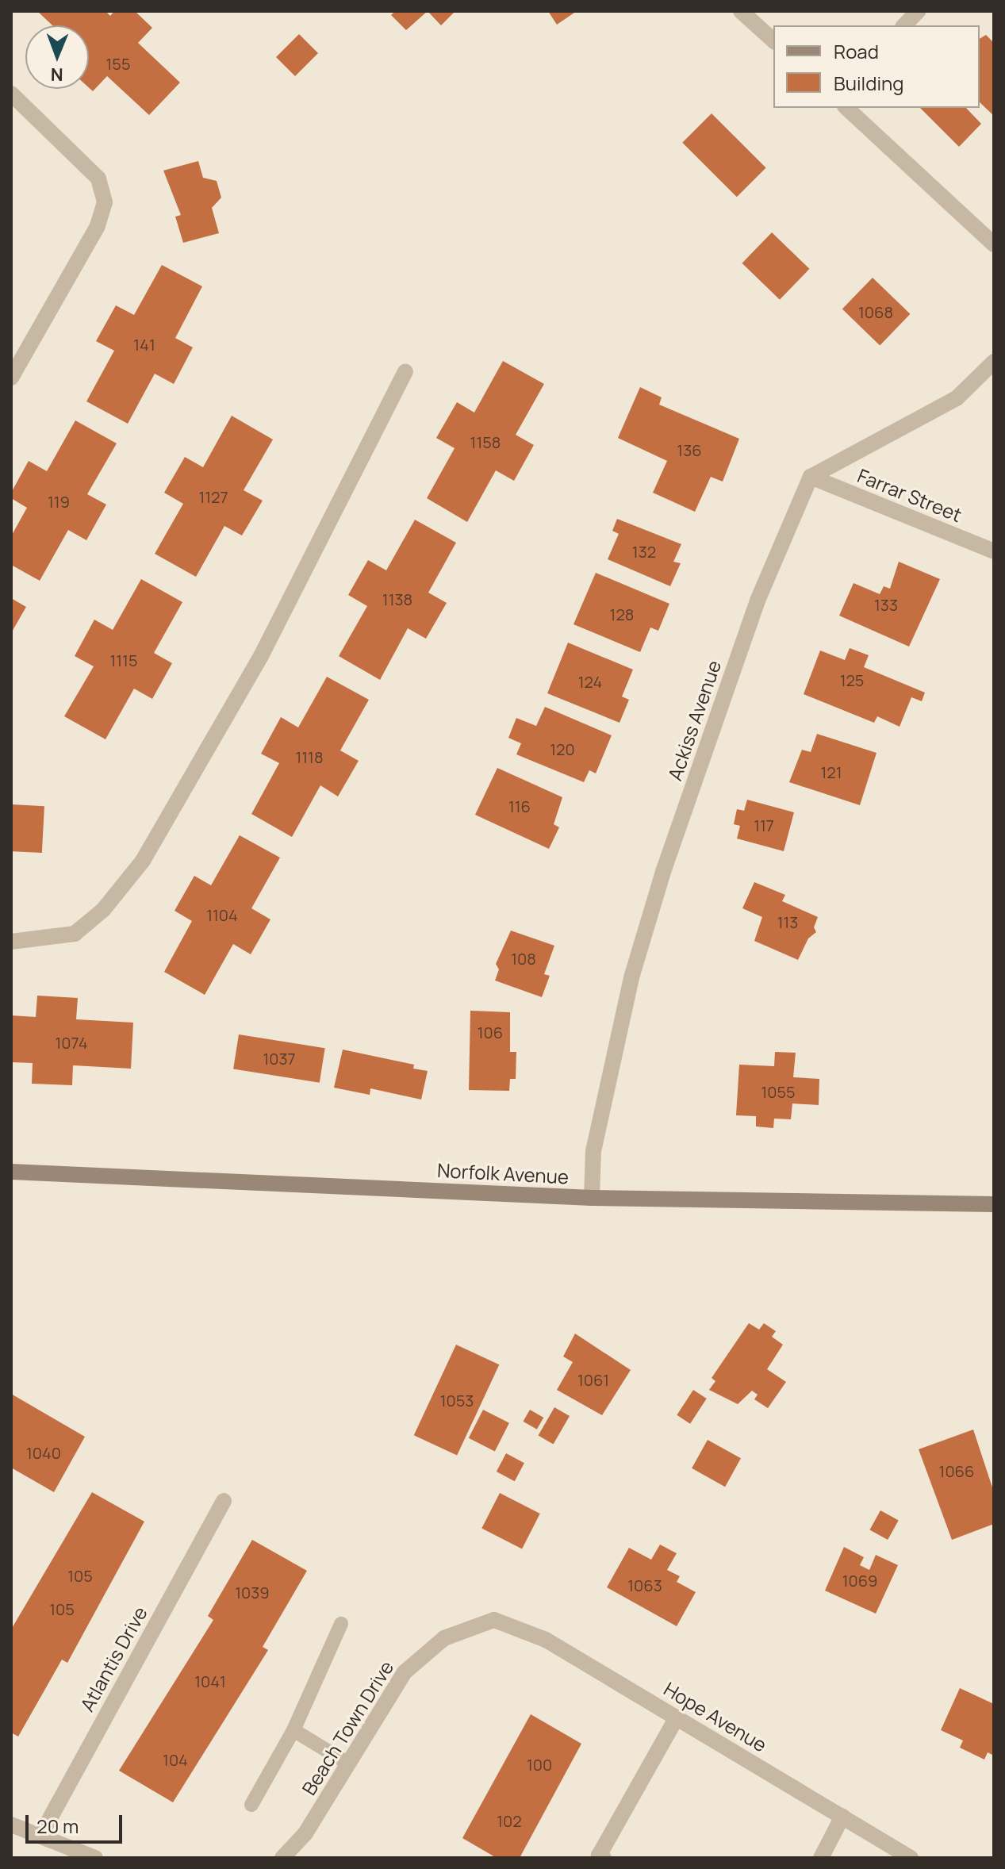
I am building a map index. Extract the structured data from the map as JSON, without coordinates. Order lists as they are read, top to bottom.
{
  "streets": {
    "main road": ["Norfolk Avenue"],
    "street": [
      "Farrar Street",
      "Ackiss Avenue",
      "Atlantis Drive",
      "Hope Avenue",
      "Beach Town Drive"
    ]
  },
  "crossings": [
    ["Farrar Street", "Ackiss Avenue"],
    ["Ackiss Avenue", "Norfolk Avenue"],
    ["Hope Avenue", "Beach Town Drive"]
  ],
  "house_numbers": [
    "155",
    "1068",
    "141",
    "1158",
    "136",
    "1127",
    "119",
    "132",
    "1138",
    "133",
    "128",
    "1115",
    "125",
    "124",
    "120",
    "1118",
    "121",
    "116",
    "117",
    "1104",
    "113",
    "108",
    "106",
    "1074",
    "1037",
    "1055",
    "1061",
    "1053",
    "1040",
    "1066",
    "105",
    "1069",
    "1063",
    "1039",
    "105",
    "1041",
    "104",
    "100",
    "102"
  ],
  "legend": ["Road", "Building"],
  "scale_bar": "20 m",
  "north": "bottom"
}
